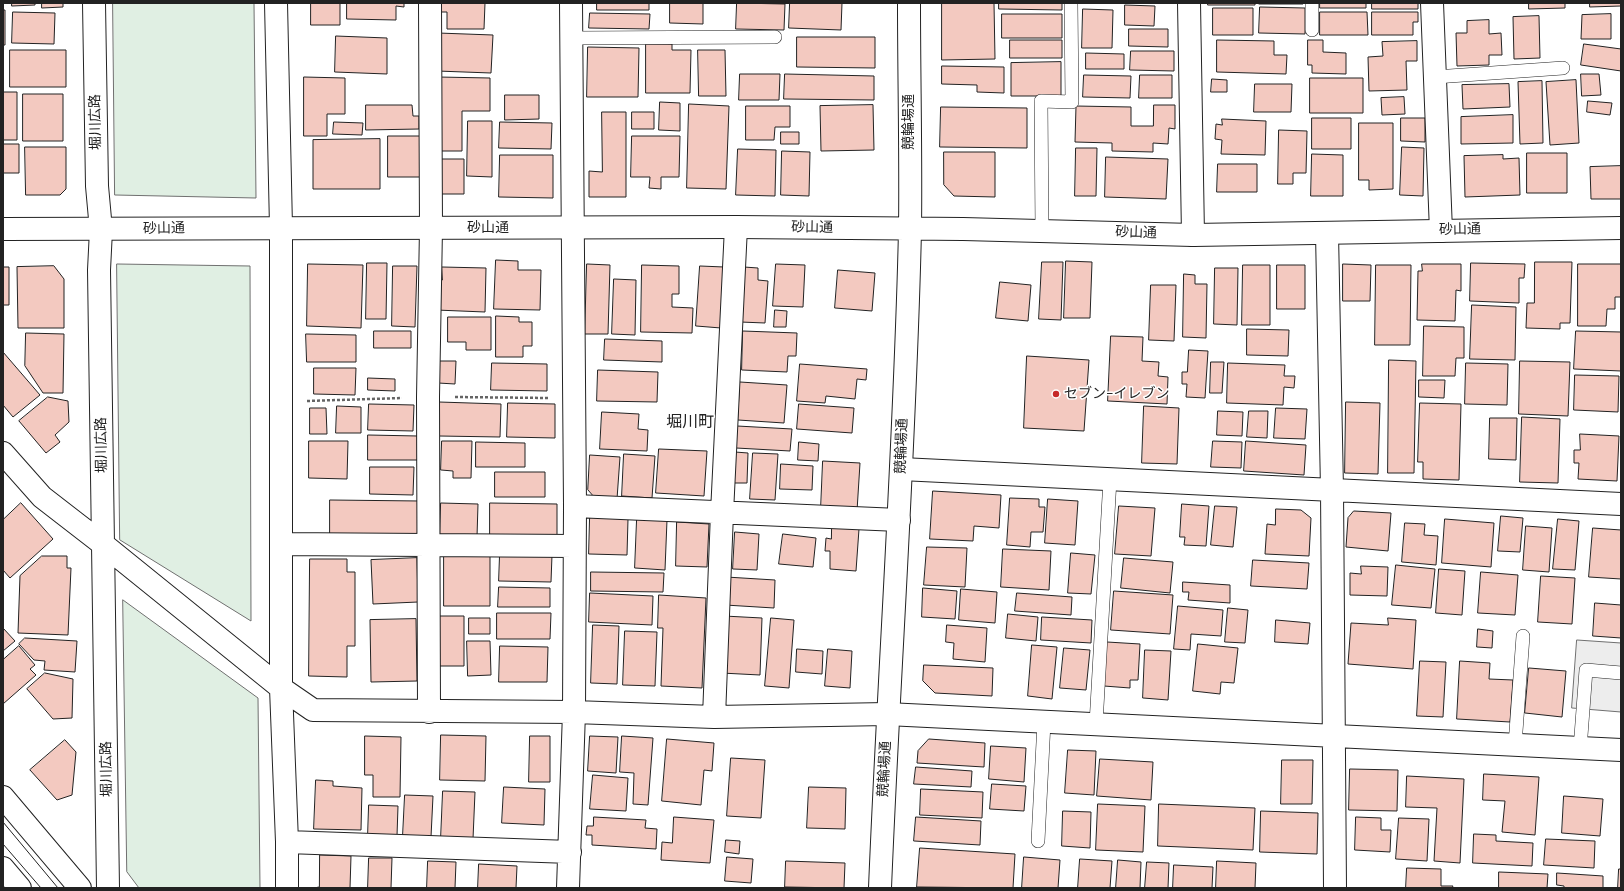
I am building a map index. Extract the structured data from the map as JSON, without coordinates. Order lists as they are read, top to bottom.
{
  "streets": {
    "street": ["堀川広路", "競輪場通", "砂山通"]
  },
  "crossings": [
    ["堀川広路", "砂山通"],
    ["競輪場通", "砂山通"]
  ],
  "districts": ["堀川町"],
  "places": ["セブン-イレブン"]
}
